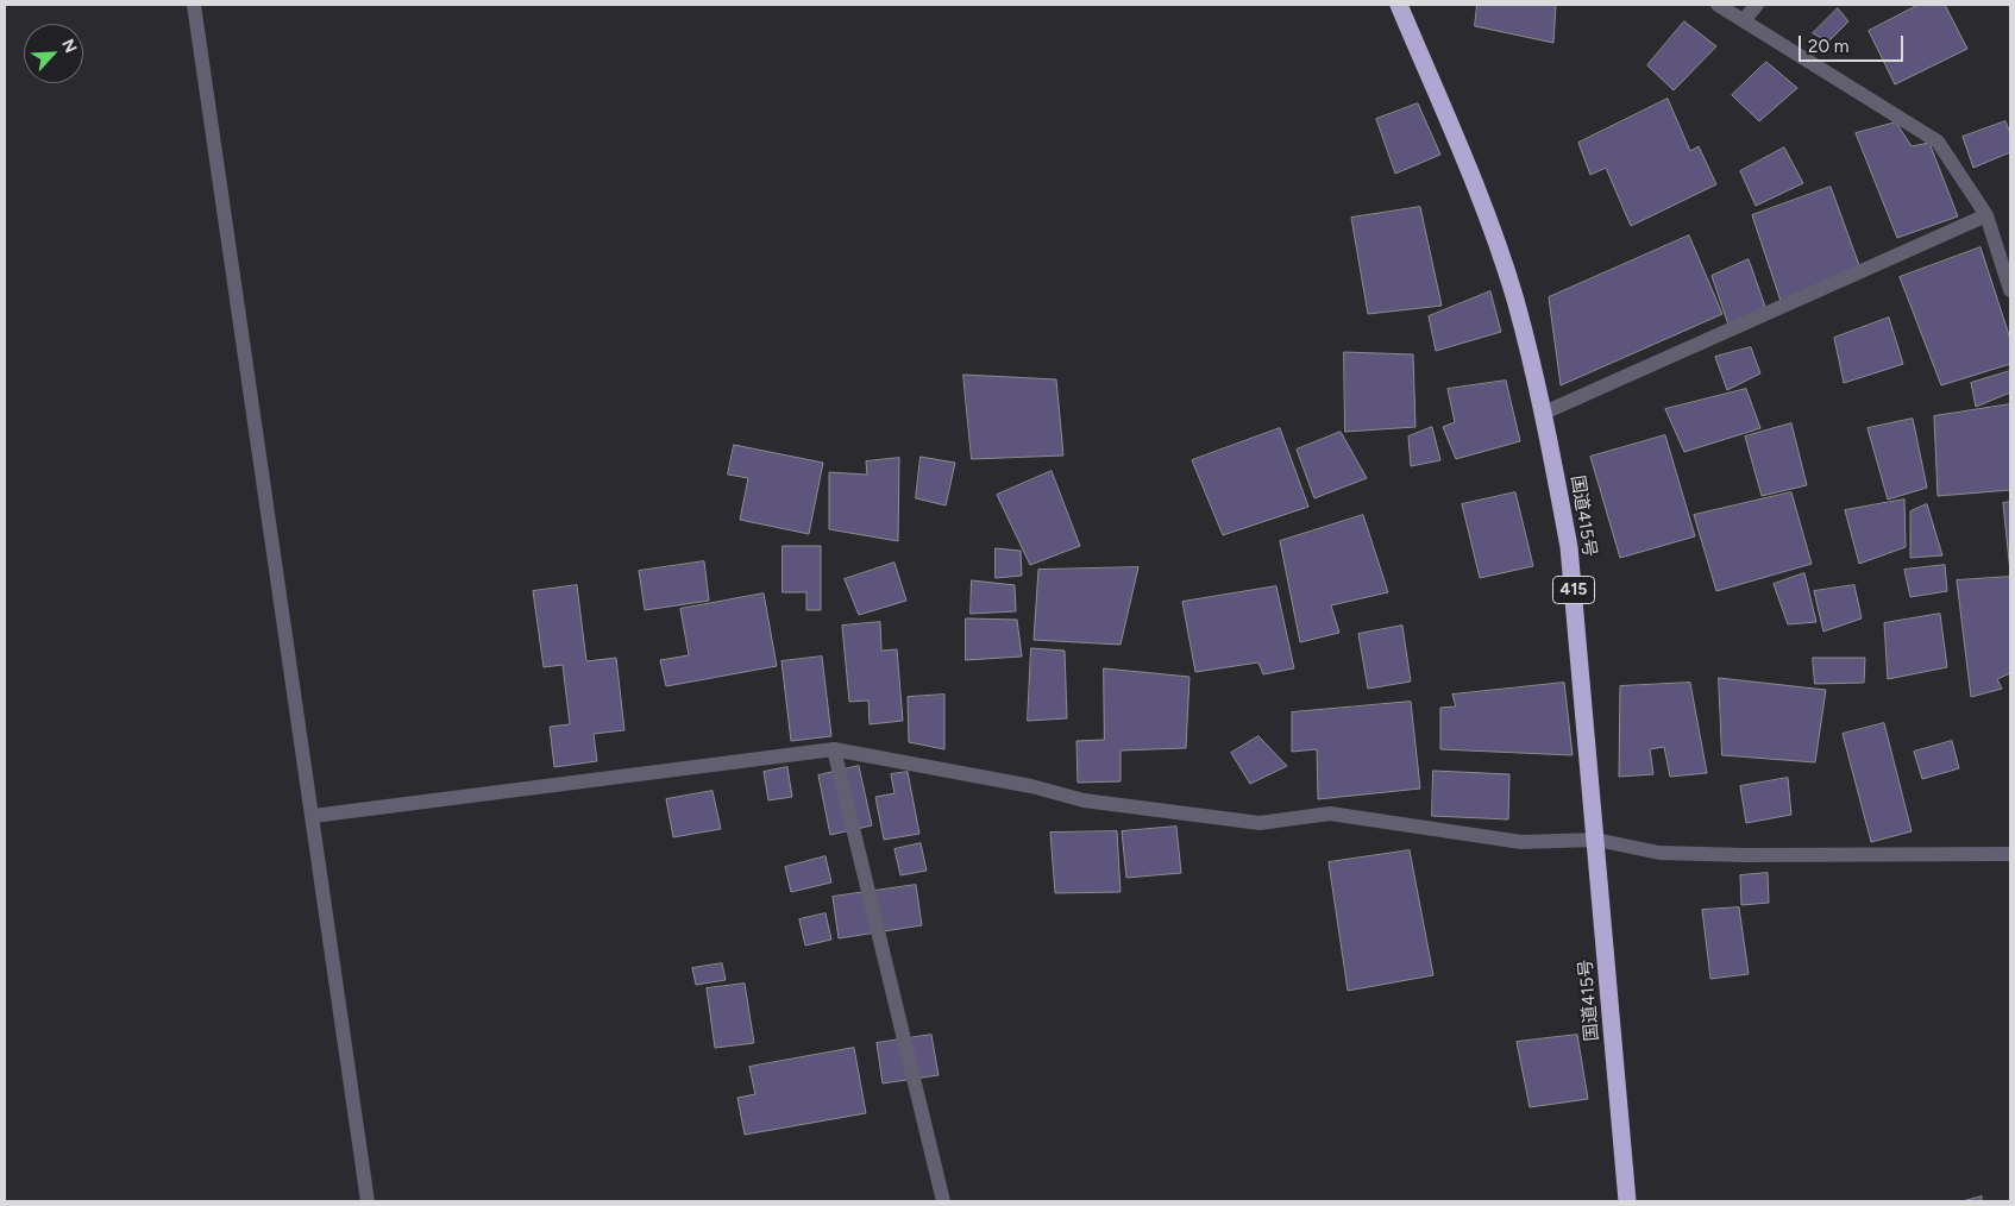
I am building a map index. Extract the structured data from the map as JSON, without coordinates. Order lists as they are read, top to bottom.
{
  "streets": {
    "highway": ["国道415号", "415"]
  },
  "scale_bar": "20 m",
  "north": "top right"
}
